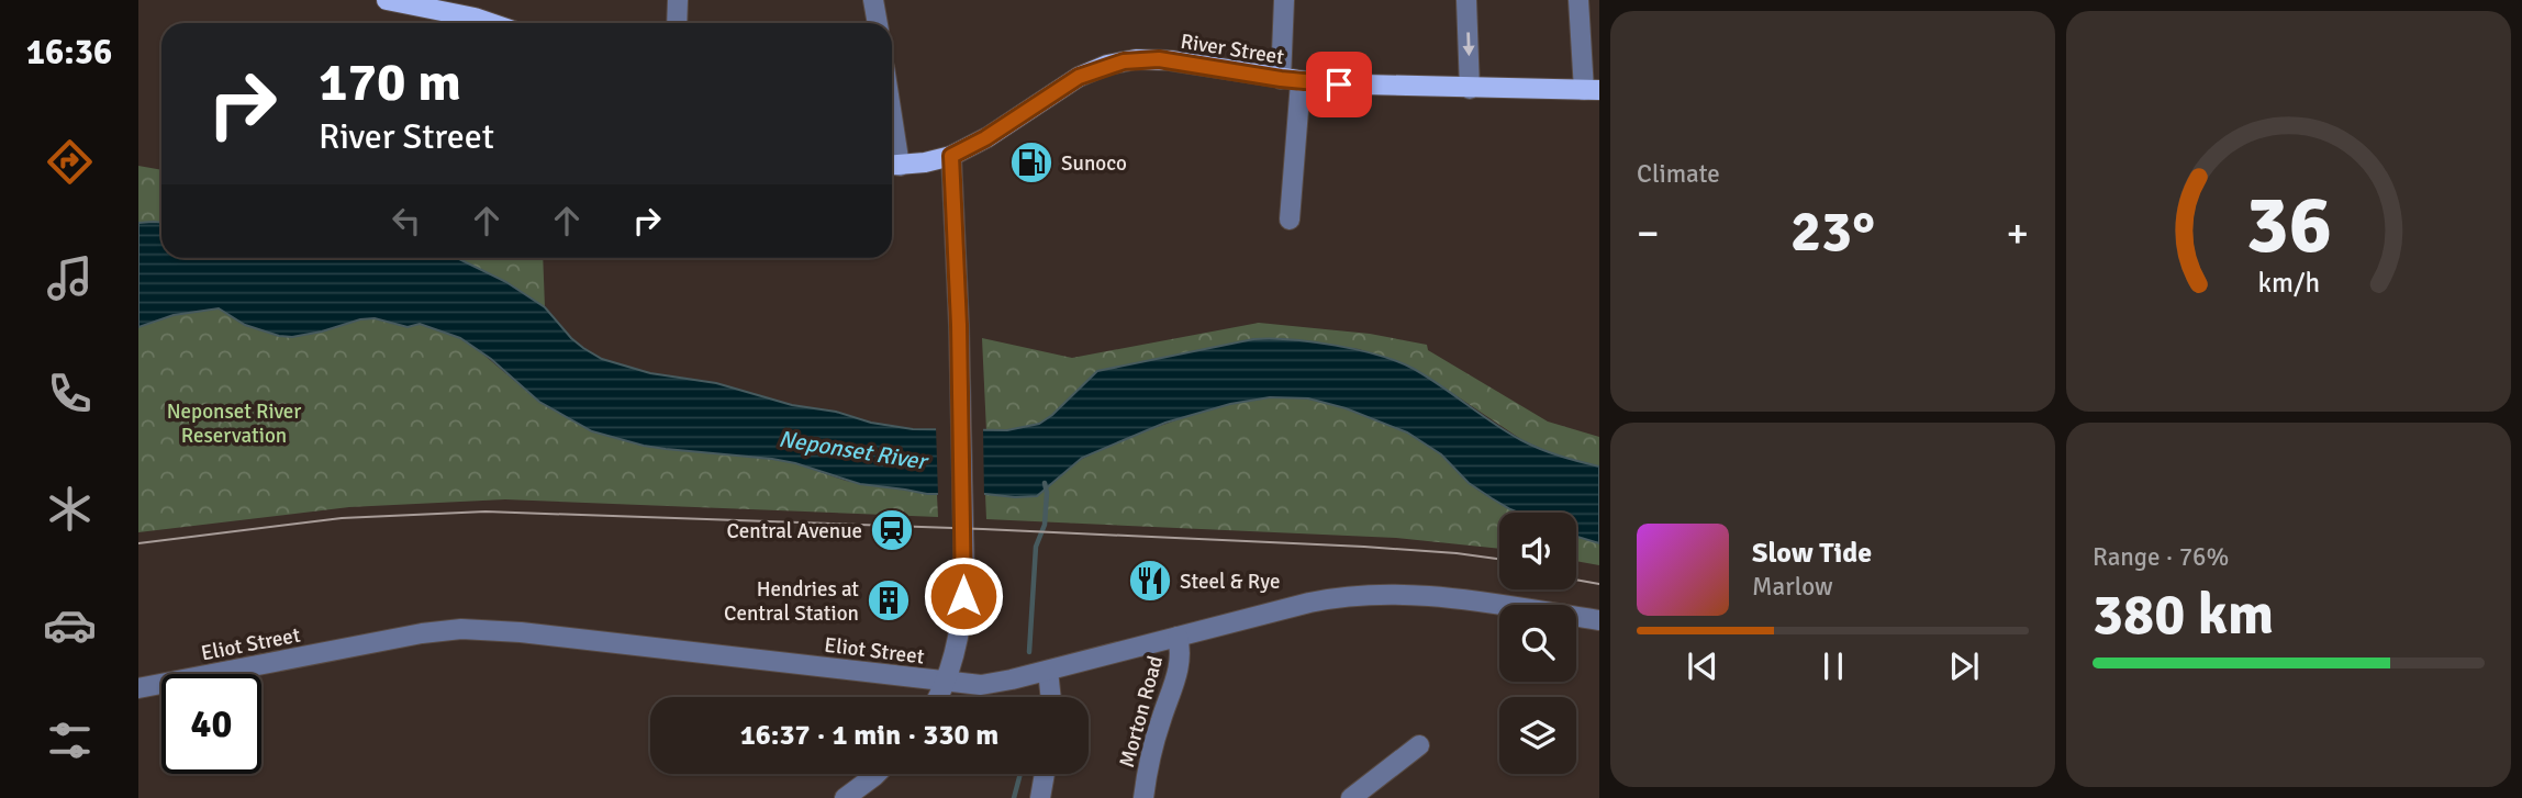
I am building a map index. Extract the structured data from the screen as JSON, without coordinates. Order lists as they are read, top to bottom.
{
  "streets": {
    "main road": ["River Street"],
    "street": ["Eliot Street", "Morton Road"]
  },
  "crossings": [
    ["Eliot Street", "Morton Road"]
  ],
  "water": ["Neponset River"],
  "parks": ["Neponset River Reservation"],
  "places": {
    "fuel station": ["Sunoco"],
    "station": ["Central Avenue"],
    "restaurant": ["Steel & Rye"],
    "building": ["Hendries at Central Station"]
  },
  "page": {
    "tabs": "16:36",
    "tile": [
      "Climate",
      ["Range · 76%", "380 km"]
    ],
    "turn": ["170 m", "River Street"],
    "heat": ["−", "23°", "+"],
    "song": ["Slow Tide", "Marlow"],
    "limit": "40",
    "trip": "16:37 · 1 min · 330 m",
    "gauge": ["36", "km/h"]
  }
}
